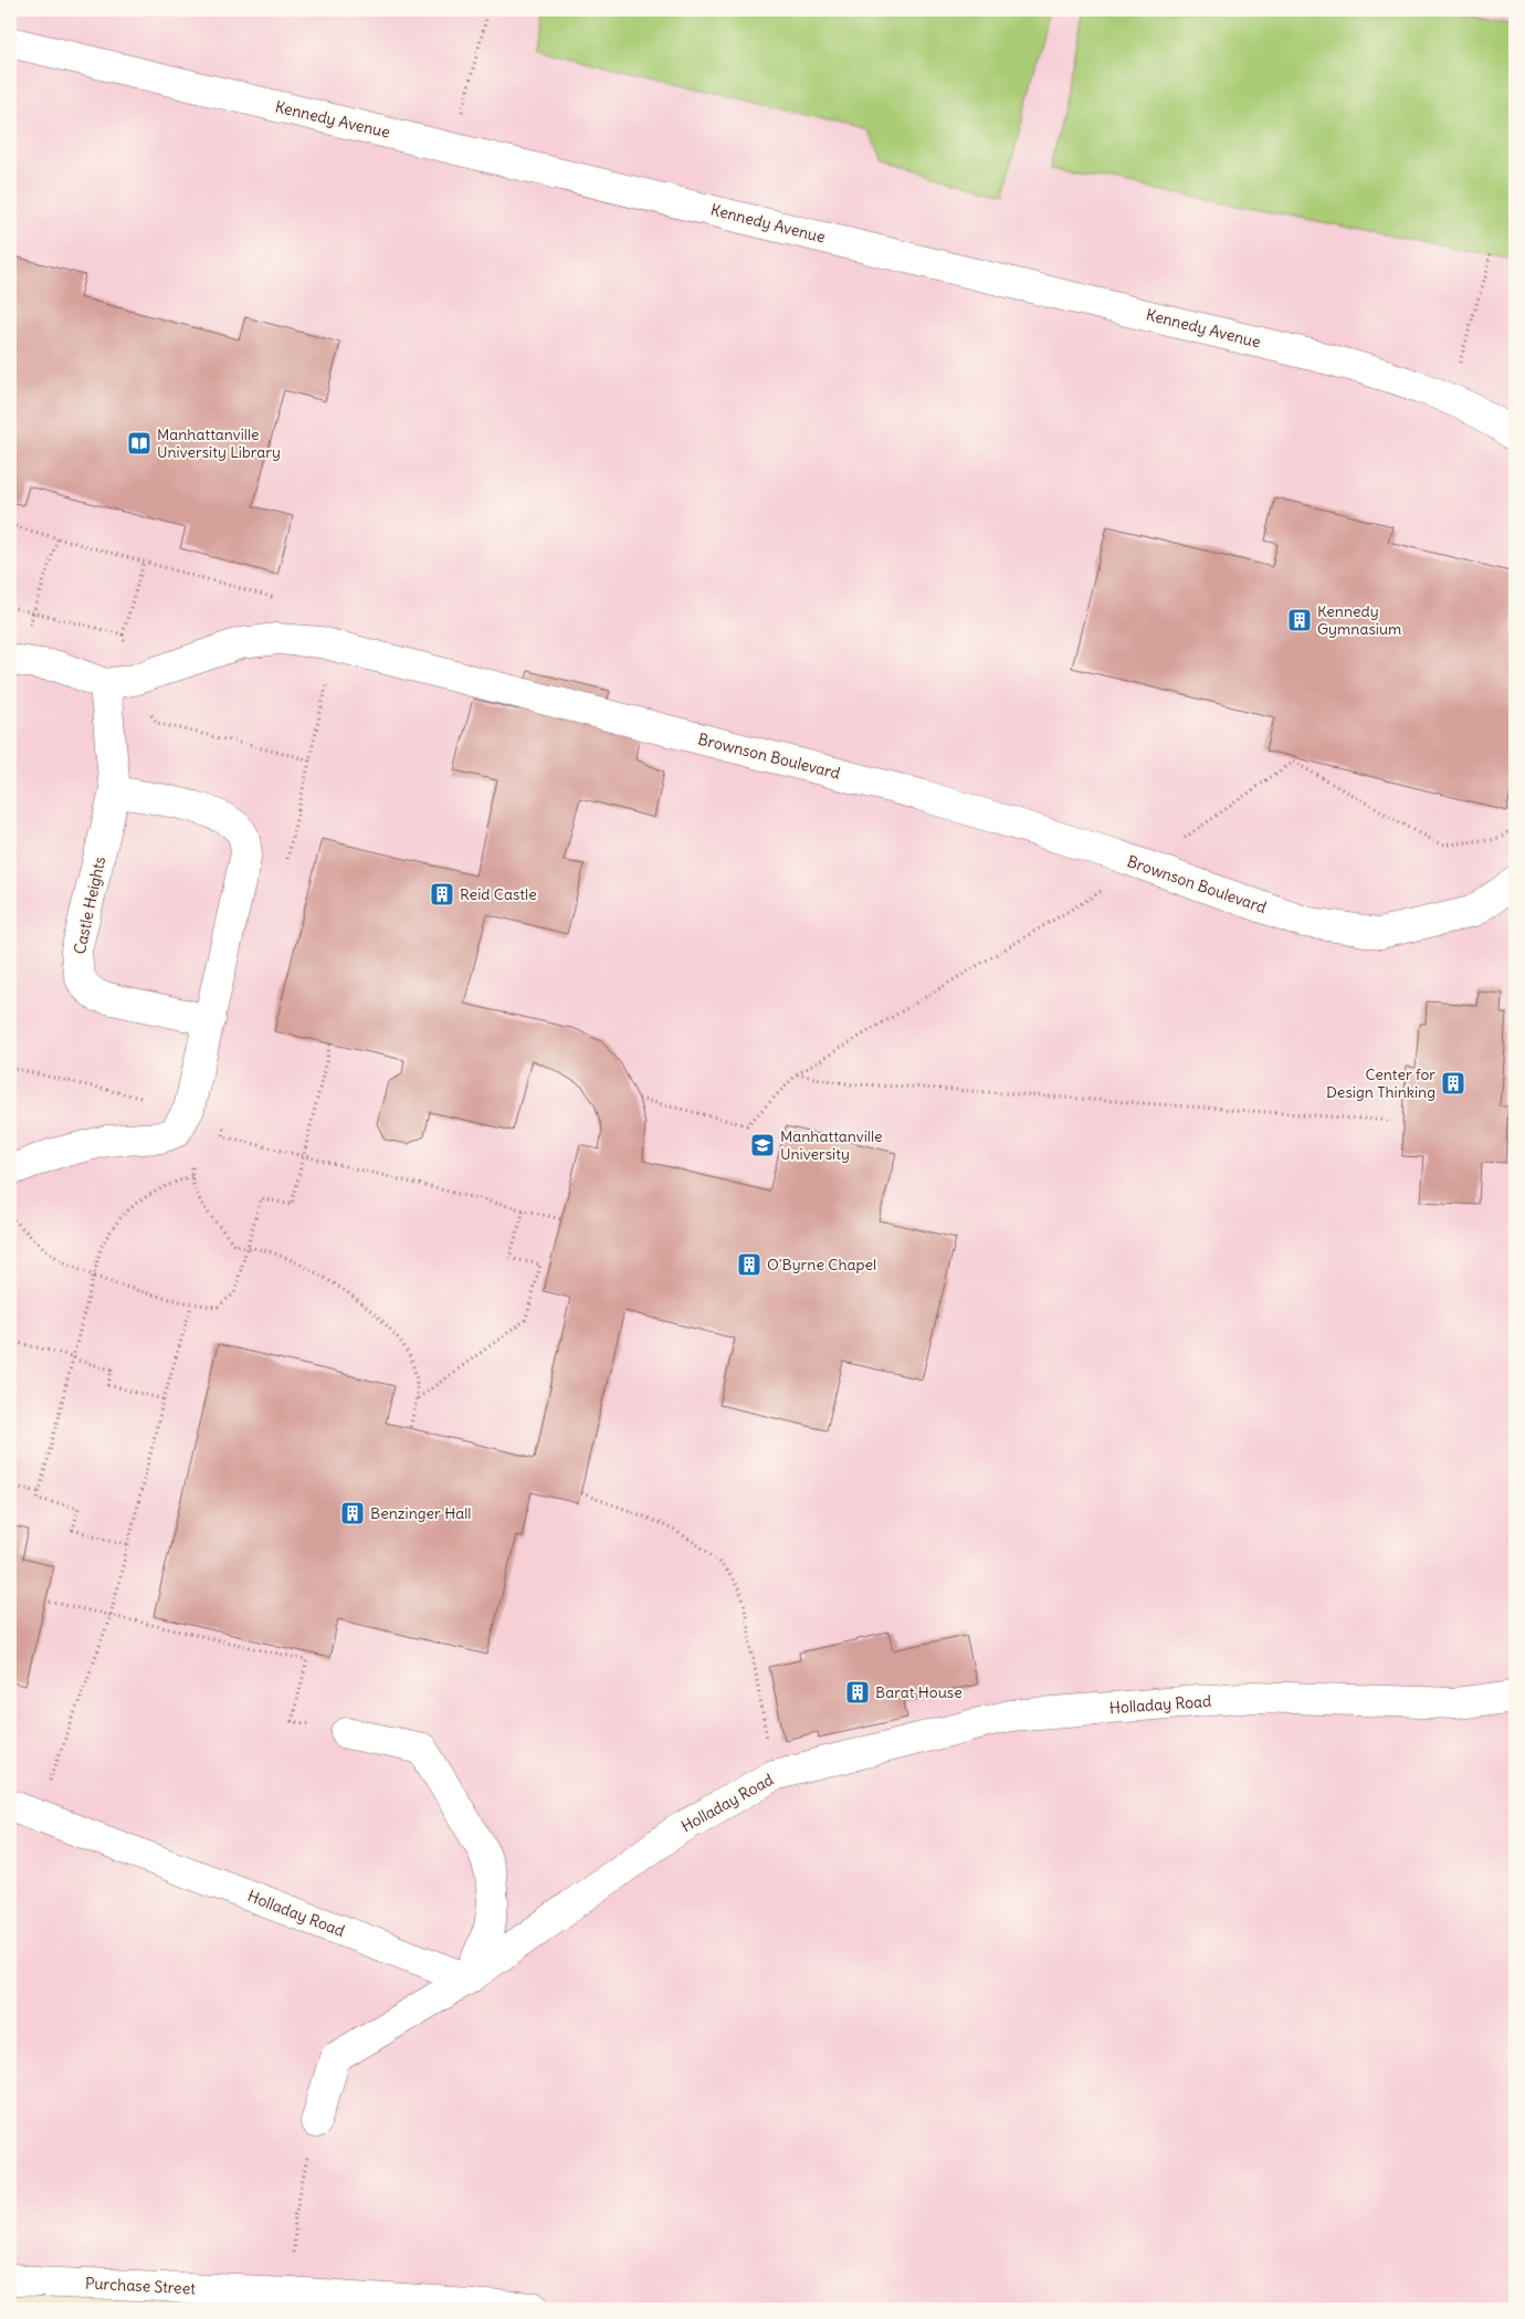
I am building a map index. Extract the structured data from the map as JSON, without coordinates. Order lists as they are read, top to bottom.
{
  "streets": {
    "street": [
      "Kennedy Avenue",
      "Brownson Boulevard",
      "Castle Heights",
      "Holladay Road",
      "Purchase Street"
    ]
  },
  "crossings": [
    ["Brownson Boulevard", "Castle Heights"]
  ],
  "places": {
    "library": ["Manhattanville University Library"],
    "building": [
      "Kennedy Gymnasium",
      "Reid Castle",
      "Center for Design Thinking",
      "O'Byrne Chapel",
      "Benzinger Hall",
      "Barat House"
    ],
    "school or university": ["Manhattanville University"]
  }
}
